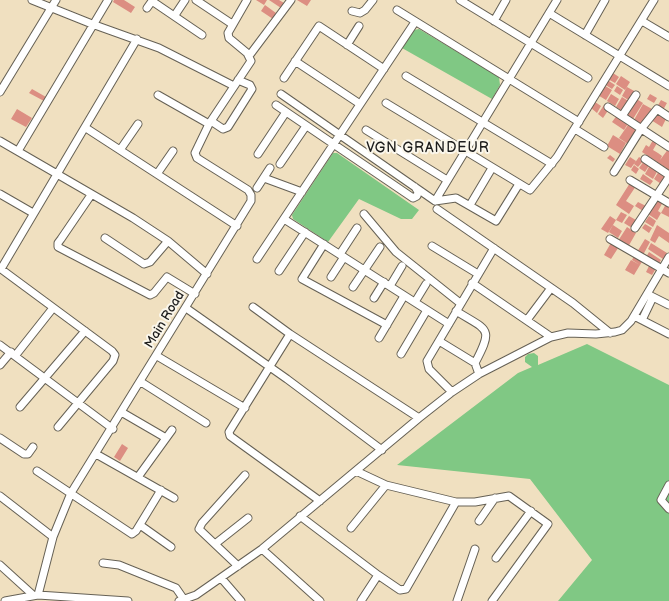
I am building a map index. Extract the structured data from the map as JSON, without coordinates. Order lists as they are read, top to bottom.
{
  "streets": {
    "street": ["Main Road"]
  },
  "districts": ["VGN GRANDEUR"]
}
